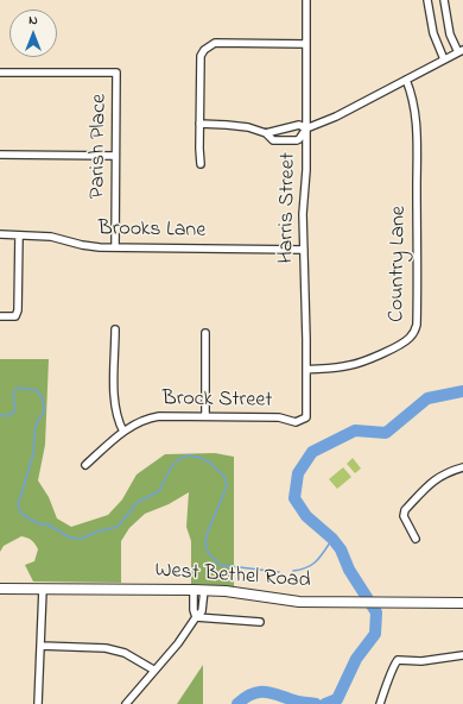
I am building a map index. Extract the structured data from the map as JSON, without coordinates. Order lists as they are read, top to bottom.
{
  "streets": {
    "main road": ["West Bethel Road"],
    "street": [
      "Parish Place",
      "Harris Street",
      "Brooks Lane",
      "Country Lane",
      "Brock Street"
    ]
  },
  "crossings": [
    ["Parish Place", "Brooks Lane"],
    ["Harris Street", "Brooks Lane"],
    ["Harris Street", "Country Lane"],
    ["Harris Street", "Brock Street"]
  ],
  "north": "top"
}
